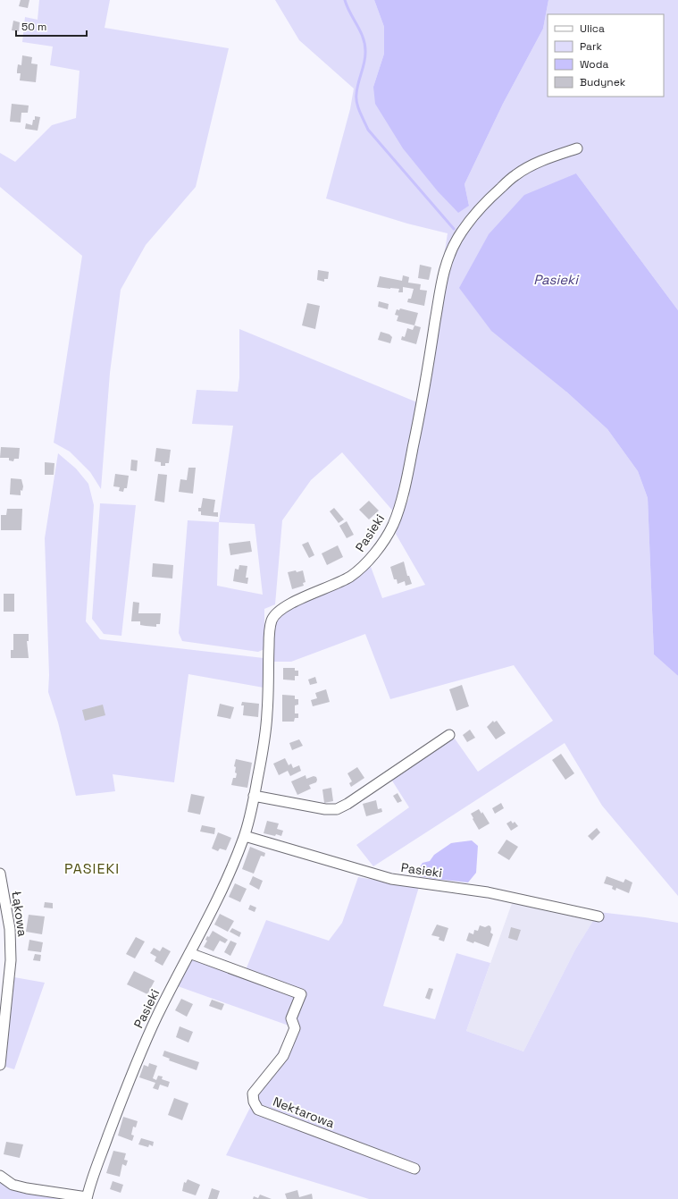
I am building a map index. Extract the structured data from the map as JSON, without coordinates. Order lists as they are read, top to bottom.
{
  "streets": {
    "street": ["Pasieki", "Łąkowa", "Nektarowa"]
  },
  "crossings": [
    ["Pasieki", "Nektarowa"]
  ],
  "districts": ["PASIEKI"],
  "water": ["Pasieki"],
  "legend": [
    "Ulica",
    "Park",
    "Woda",
    "Budynek"
  ],
  "scale_bar": "50 m"
}
